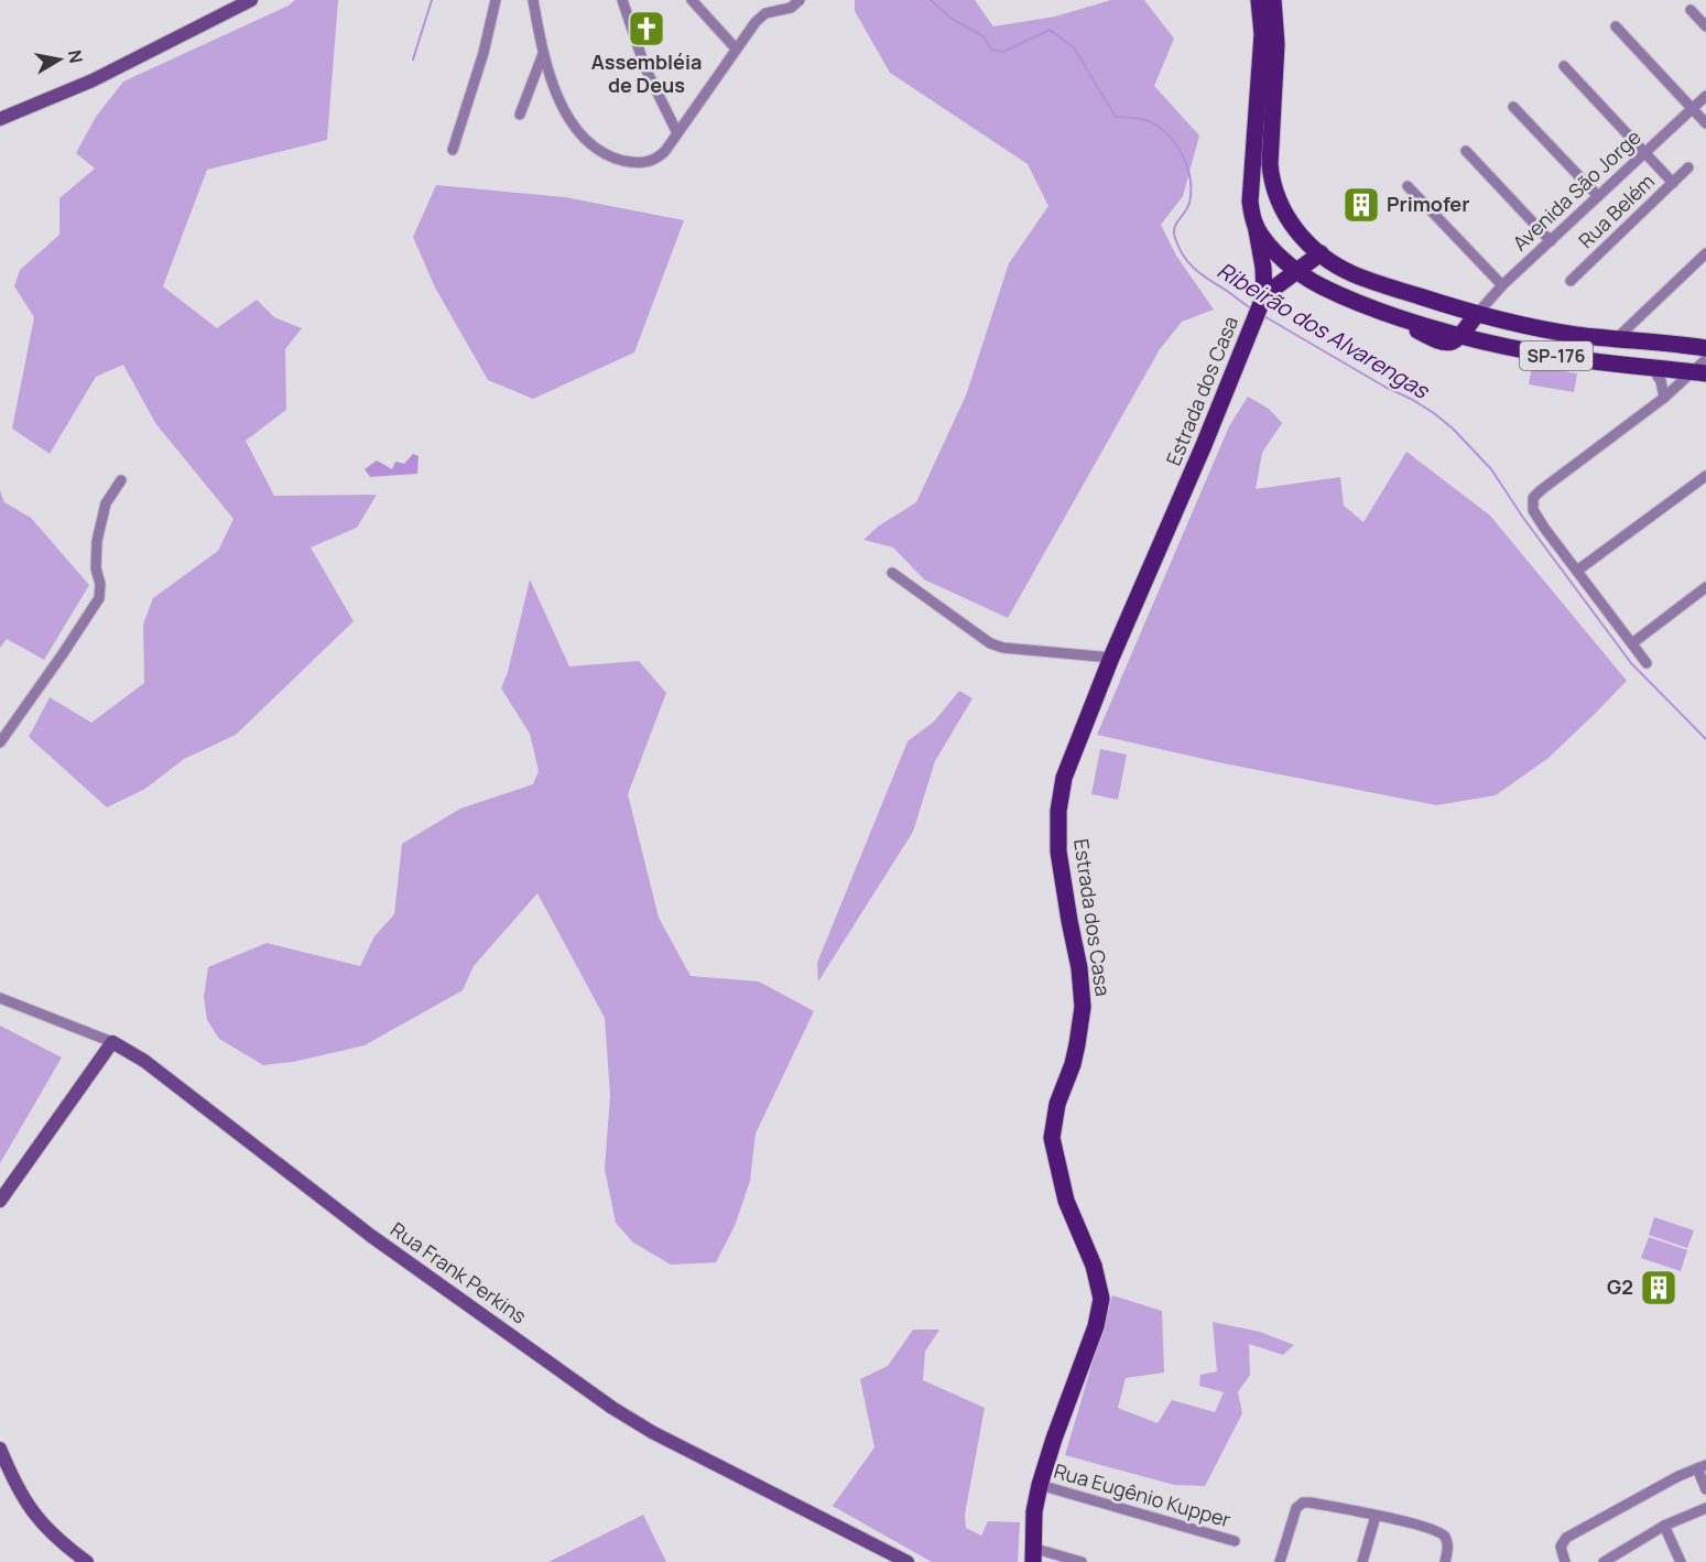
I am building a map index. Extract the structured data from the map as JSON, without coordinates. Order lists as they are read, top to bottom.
{
  "streets": {
    "main road": ["SP-176", "Estrada dos Casa"],
    "street": [
      "Avenida São Jorge",
      "Rua Belém",
      "Rua Frank Perkins",
      "Rua Eugênio Kupper"
    ]
  },
  "crossings": [
    ["Avenida São Jorge", "SP-176"],
    ["Estrada dos Casa", "Rua Eugênio Kupper"]
  ],
  "water": ["Ribeirão dos Alvarengas"],
  "places": {
    "church": ["Assembléia de Deus"],
    "building": ["Primofer", "G2"]
  },
  "north": "right"
}
